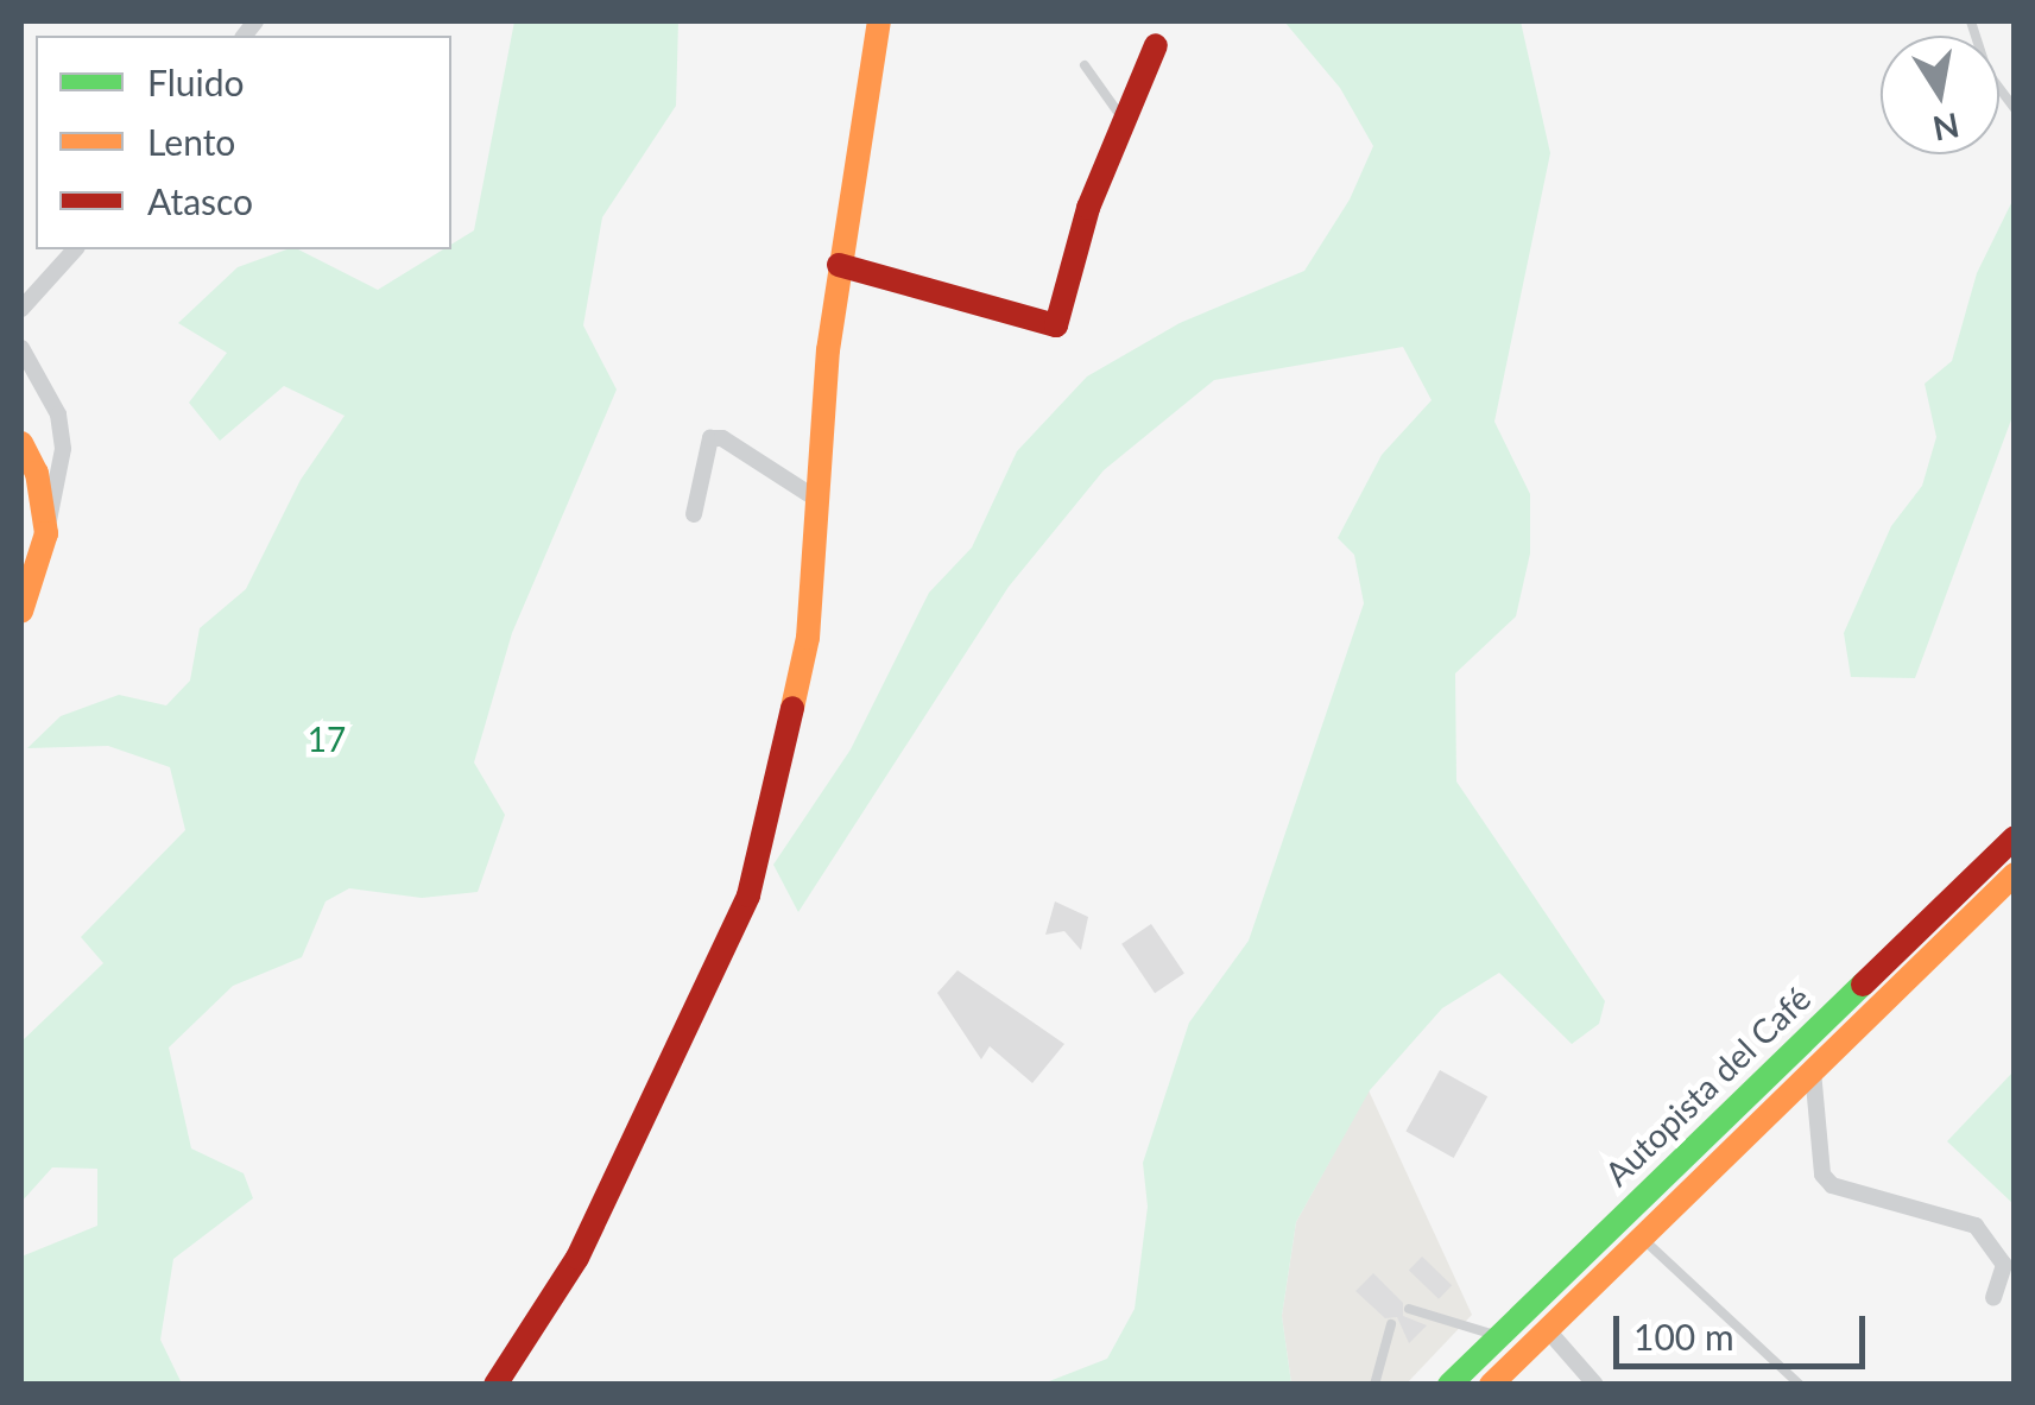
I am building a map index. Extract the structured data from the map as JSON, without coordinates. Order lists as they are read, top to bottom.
{
  "streets": {
    "main road": ["Autopista del Café"]
  },
  "parks": ["17"],
  "legend": ["Fluido", "Lento", "Atasco"],
  "scale_bar": "100 m",
  "north": "bottom"
}
